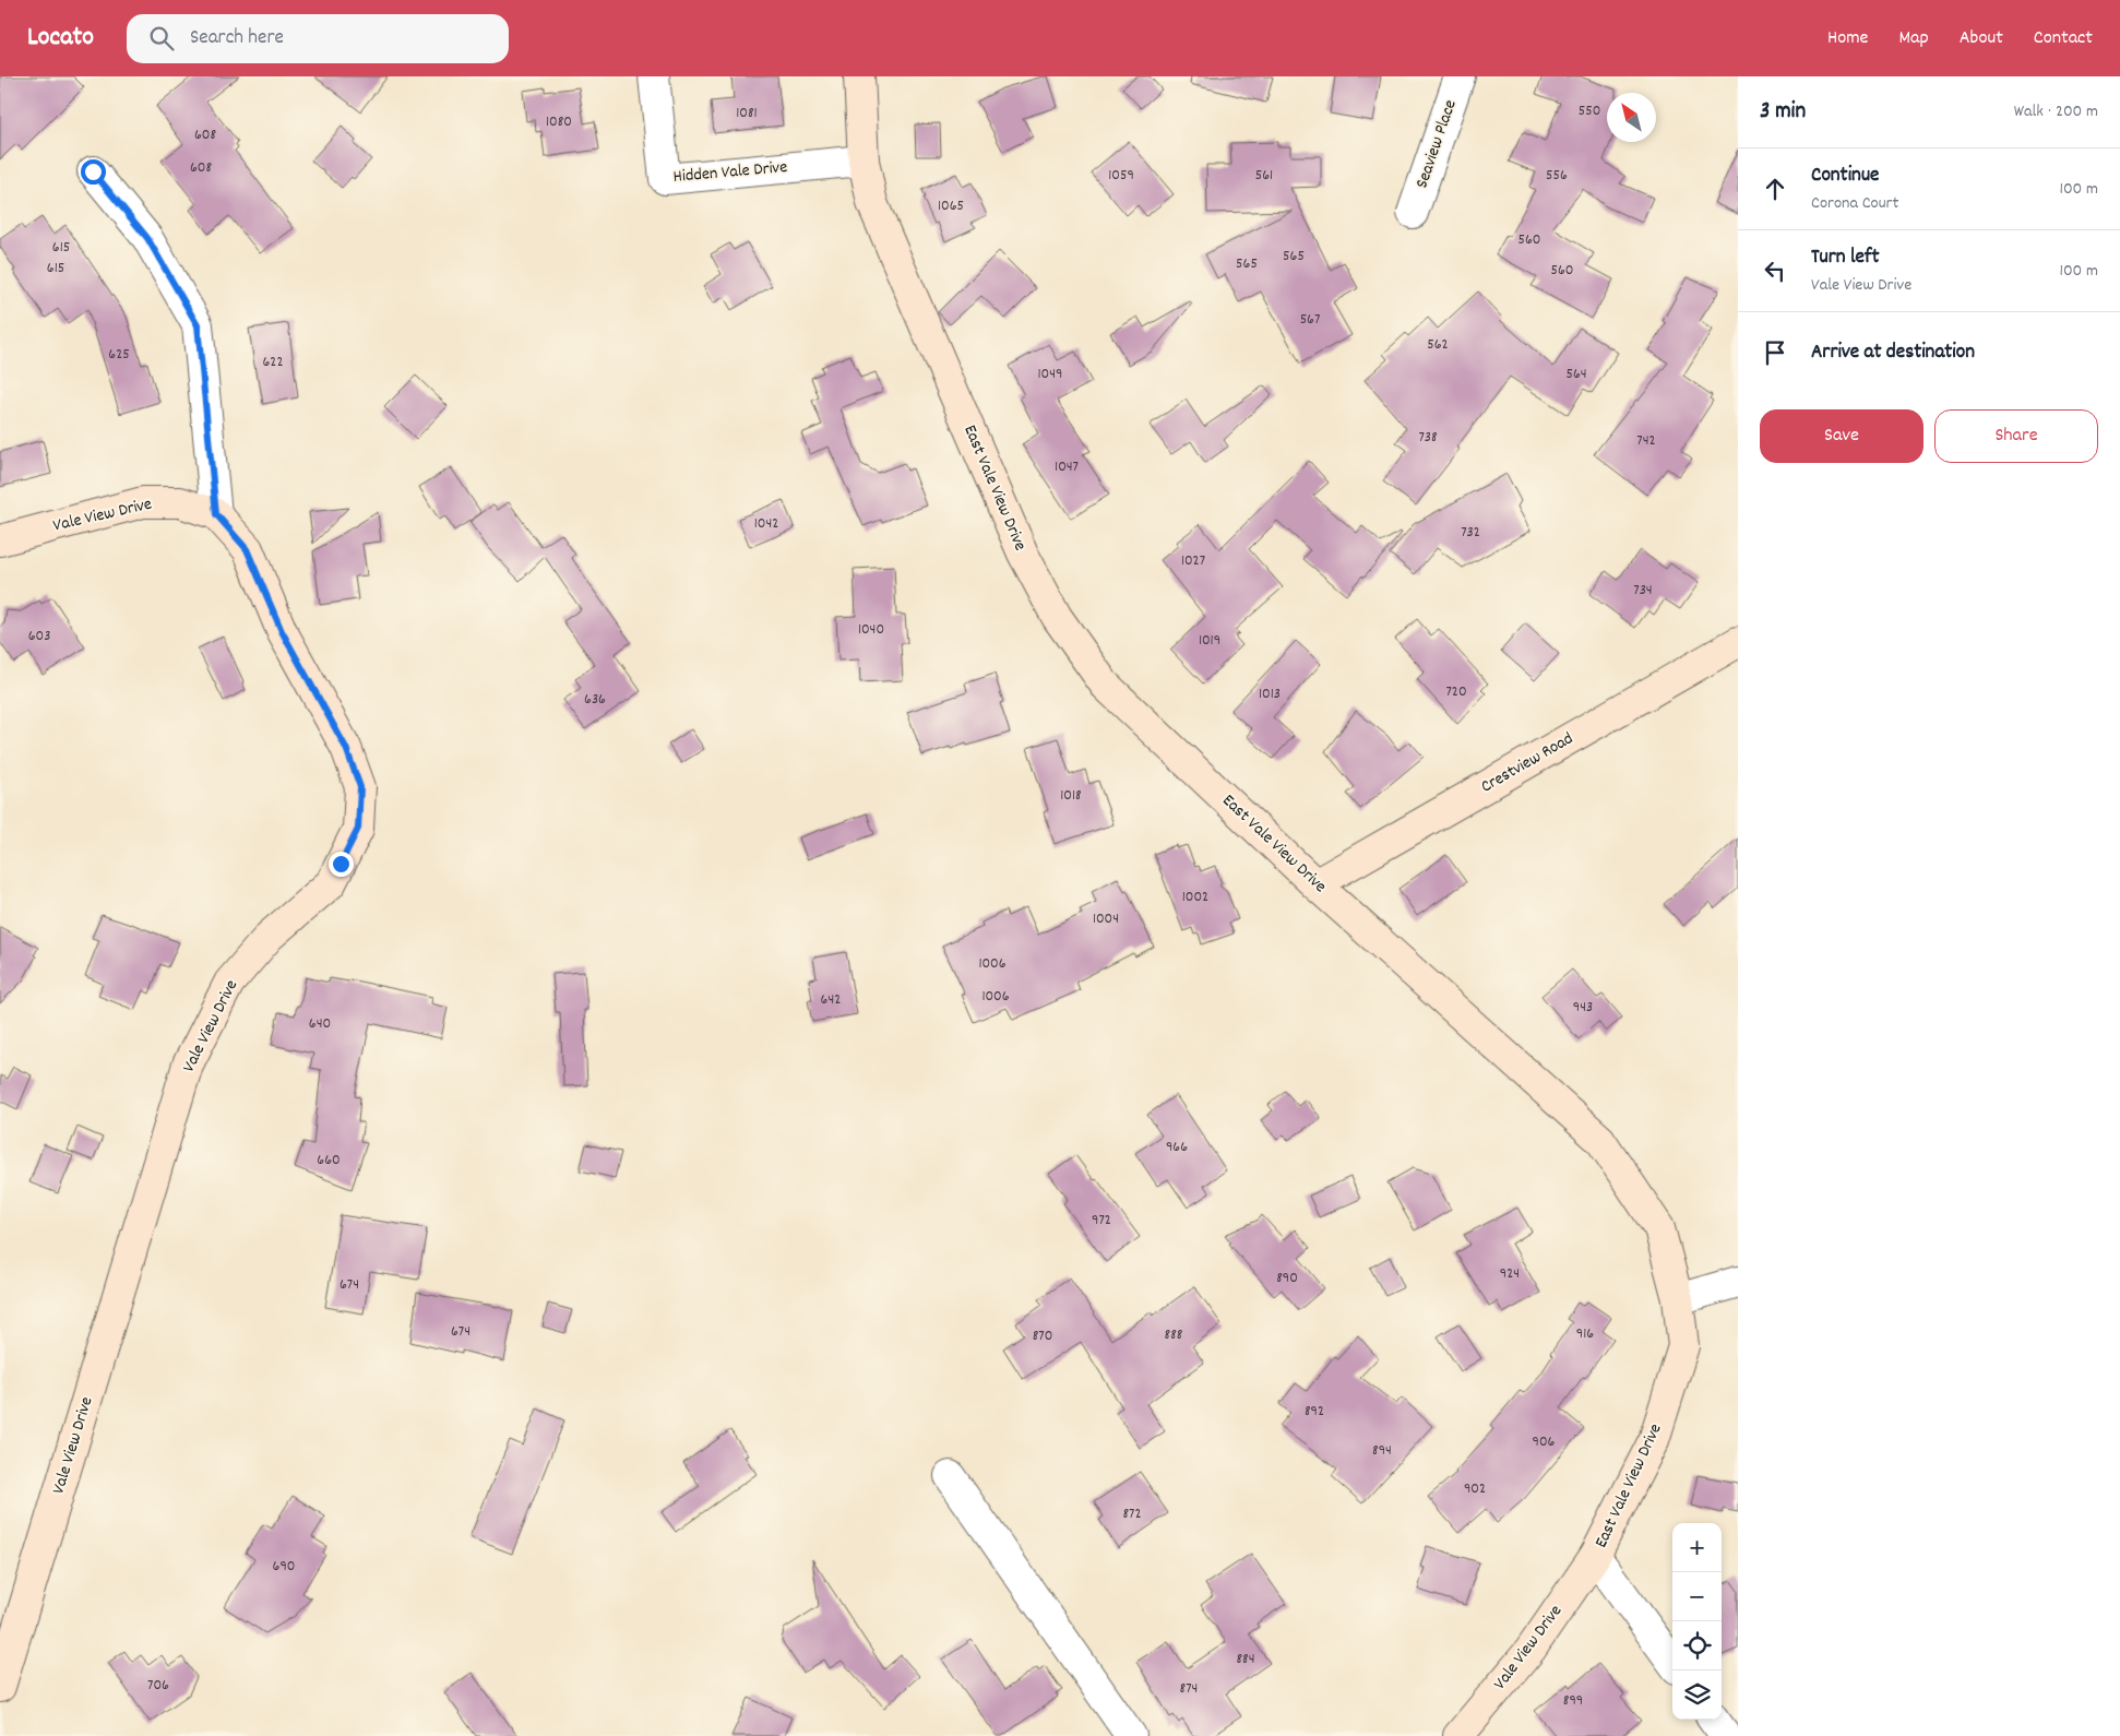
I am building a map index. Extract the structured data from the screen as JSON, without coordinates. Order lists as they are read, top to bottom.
{
  "streets": {
    "street": [
      "Seaview Place",
      "Hidden Vale Drive",
      "East Vale View Drive",
      "Vale View Drive",
      "Crestview Road"
    ]
  },
  "crossings": [
    ["Hidden Vale Drive", "East Vale View Drive"],
    ["East Vale View Drive", "Vale View Drive"],
    ["East Vale View Drive", "Crestview Road"]
  ],
  "house_numbers": [
    "550",
    "1081",
    "1080",
    "608",
    "608",
    "1059",
    "561",
    "556",
    "1065",
    "560",
    "615",
    "565",
    "565",
    "615",
    "560",
    "567",
    "562",
    "625",
    "622",
    "1049",
    "564",
    "738",
    "742",
    "1047",
    "1042",
    "732",
    "1027",
    "734",
    "1040",
    "603",
    "1019",
    "720",
    "1013",
    "636",
    "1018",
    "1002",
    "1004",
    "1006",
    "1006",
    "642",
    "943",
    "640",
    "966",
    "660",
    "972",
    "924",
    "890",
    "674",
    "674",
    "916",
    "888",
    "870",
    "892",
    "906",
    "894",
    "902",
    "872",
    "690",
    "884",
    "706",
    "874",
    "899"
  ],
  "north": "top left",
  "page": {
    "header": "Locato",
    "search": "Search here",
    "nav": [
      "Home",
      "Map",
      "About",
      "Contact"
    ],
    "heading": ["3 min", "Walk · 200 m"],
    "list": [
      ["Continue", "Corona Court", "100 m"],
      ["Turn left", "Vale View Drive", "100 m"],
      "Arrive at destination"
    ],
    "buttons": ["Save", "Share"],
    "map_buttons": ["+", "−"]
  }
}
